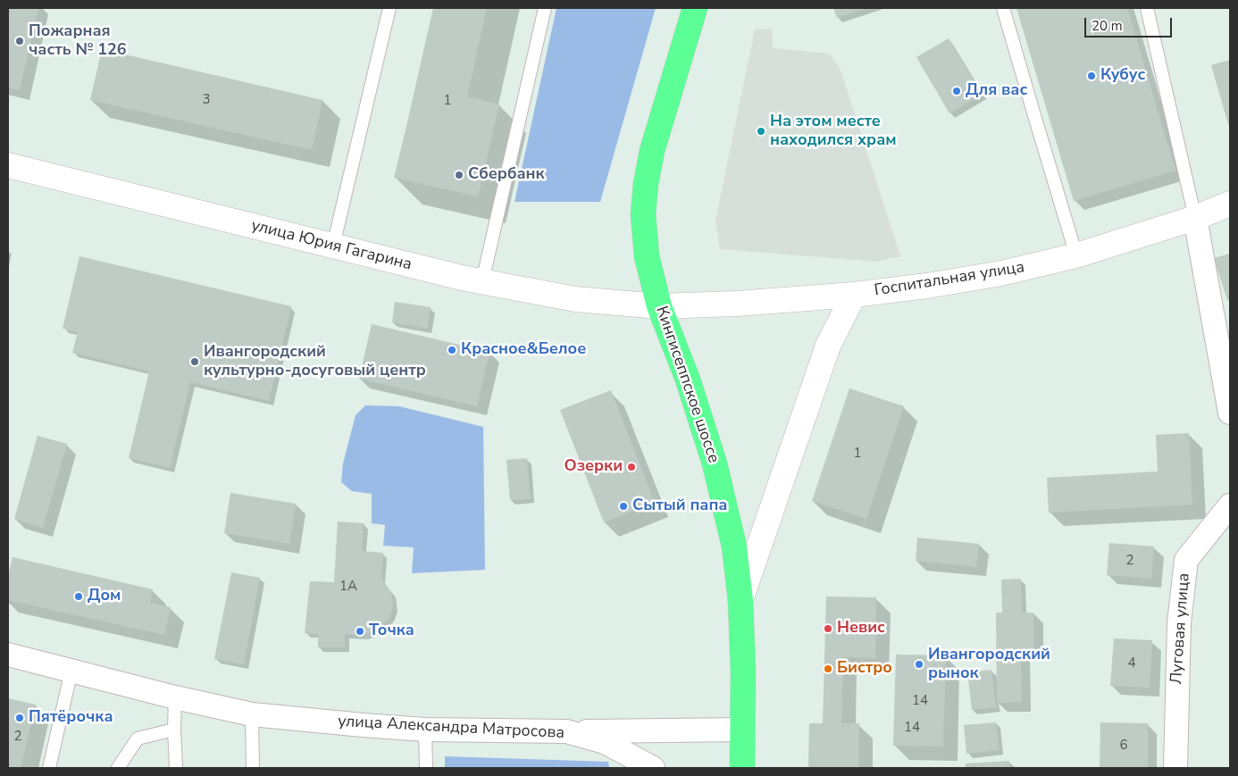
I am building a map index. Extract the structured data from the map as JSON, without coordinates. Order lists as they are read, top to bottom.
{
  "streets": {
    "highway": ["Кингисеппское шоссе"],
    "street": [
      "улица Юрия Гагарина",
      "Госпитальная улица",
      "Луговая улица",
      "улица Александра Матросова"
    ]
  },
  "crossings": [
    ["улица Юрия Гагарина", "Госпитальная улица"],
    ["улица Юрия Гагарина", "Кингисеппское шоссе"],
    ["Госпитальная улица", "Кингисеппское шоссе"]
  ],
  "places": [
    "Пожарная часть № 126",
    "Кубус",
    "Для вас",
    "На этом месте находился храм",
    "Сбербанк",
    "Красное&Белое",
    "Ивангородский культурно-досуговый центр",
    "Озерки",
    "Сытый папа",
    "Дом",
    "Невис",
    "Точка",
    "Ивангородский рынок",
    "Бистро",
    "Пятёрочка"
  ],
  "house_numbers": [
    "3",
    "1",
    "1",
    "2",
    "1А",
    "4",
    "14",
    "14",
    "2",
    "6"
  ],
  "scale_bar": "20 m"
}
